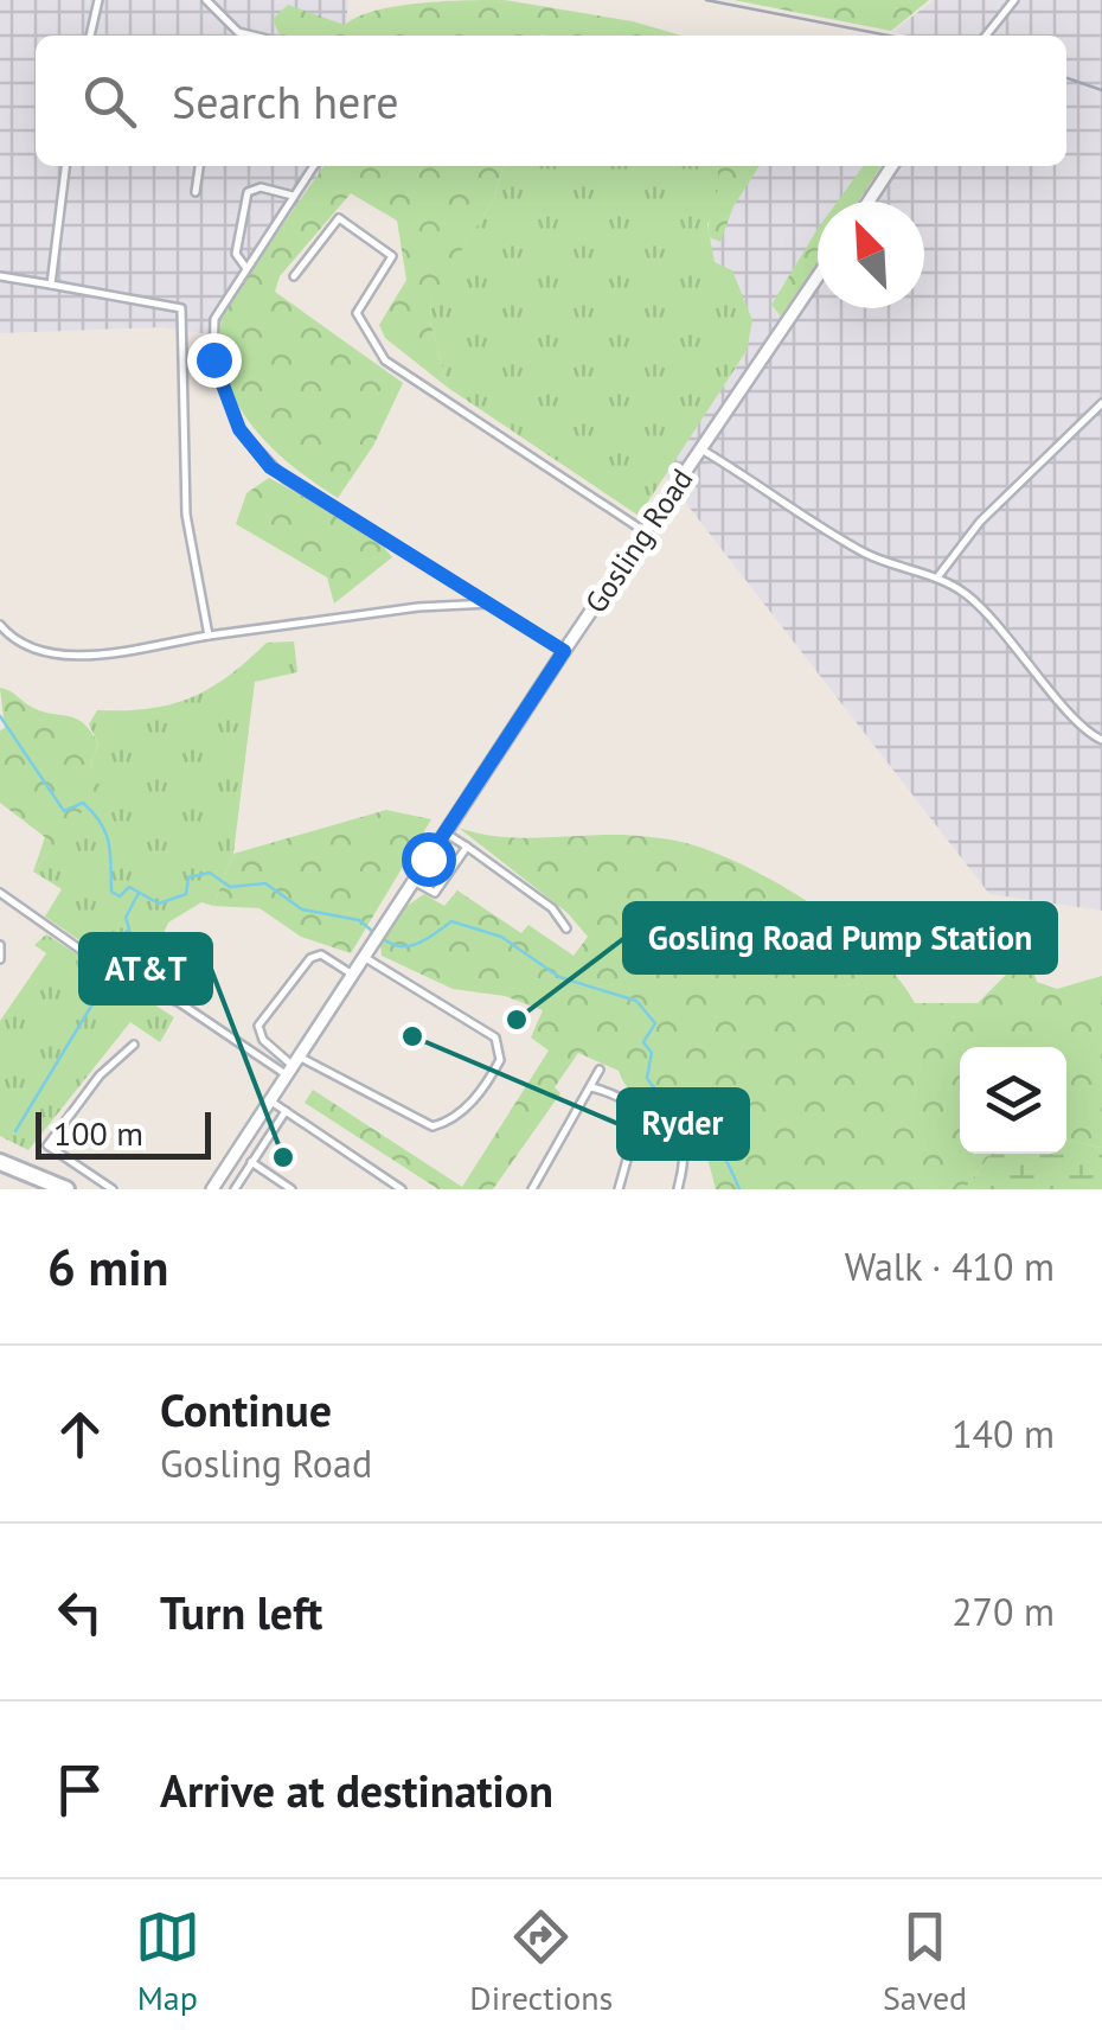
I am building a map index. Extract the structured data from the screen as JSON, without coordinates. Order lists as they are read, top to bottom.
{
  "streets": {
    "street": ["Gosling Road"]
  },
  "places": ["Gosling Road Pump Station", "Ryder", "AT&T"],
  "scale_bar": "100 m",
  "north": "top left",
  "page": {
    "search": "Search here",
    "scale": "100 m",
    "heading": ["6 min", "Walk · 410 m"],
    "list": [
      ["Continue", "Gosling Road", "140 m"],
      ["Turn left", "270 m"],
      "Arrive at destination"
    ],
    "nav": ["Map", "Directions", "Saved"]
  }
}
